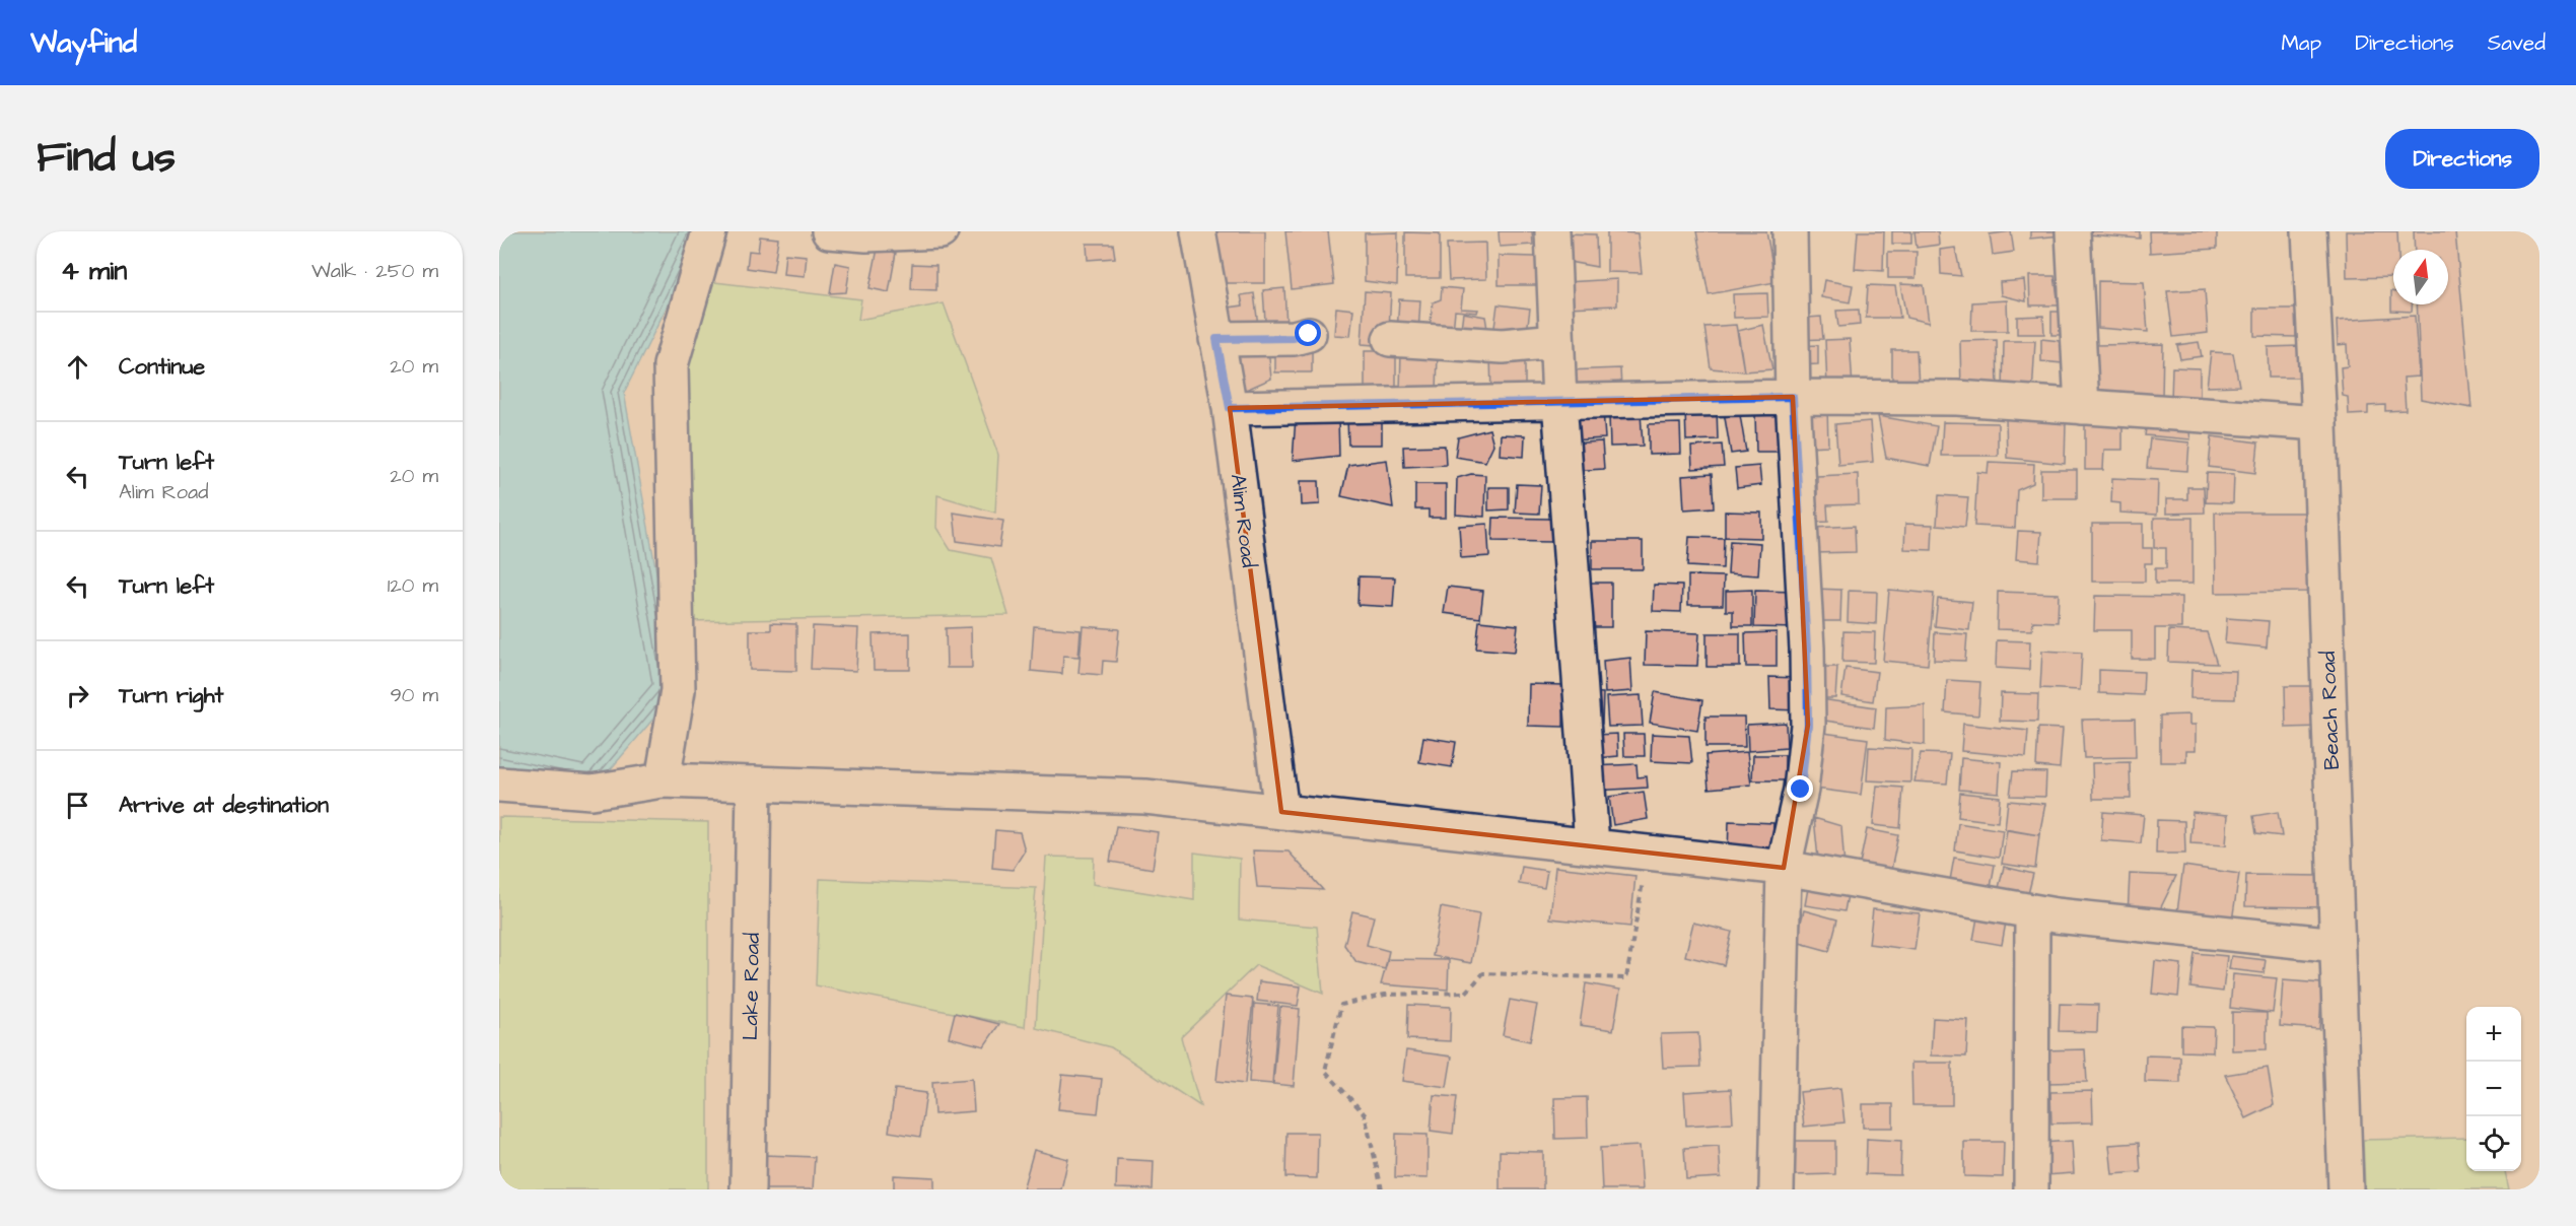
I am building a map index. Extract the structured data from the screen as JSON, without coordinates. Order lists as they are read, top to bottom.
{
  "streets": {
    "street": ["Alim Road", "Beach Road", "Lake Road"]
  },
  "north": "top",
  "page": {
    "header": "Wayfind",
    "nav": ["Map", "Directions", "Saved"],
    "title": "Find us",
    "buttons": "Directions",
    "heading": ["4 min", "Walk · 250 m"],
    "list": [
      ["Continue", "20 m"],
      ["Turn left", "Alim Road", "20 m"],
      ["Turn left", "120 m"],
      ["Turn right", "90 m"],
      "Arrive at destination"
    ],
    "map_buttons": ["+", "−"]
  }
}
